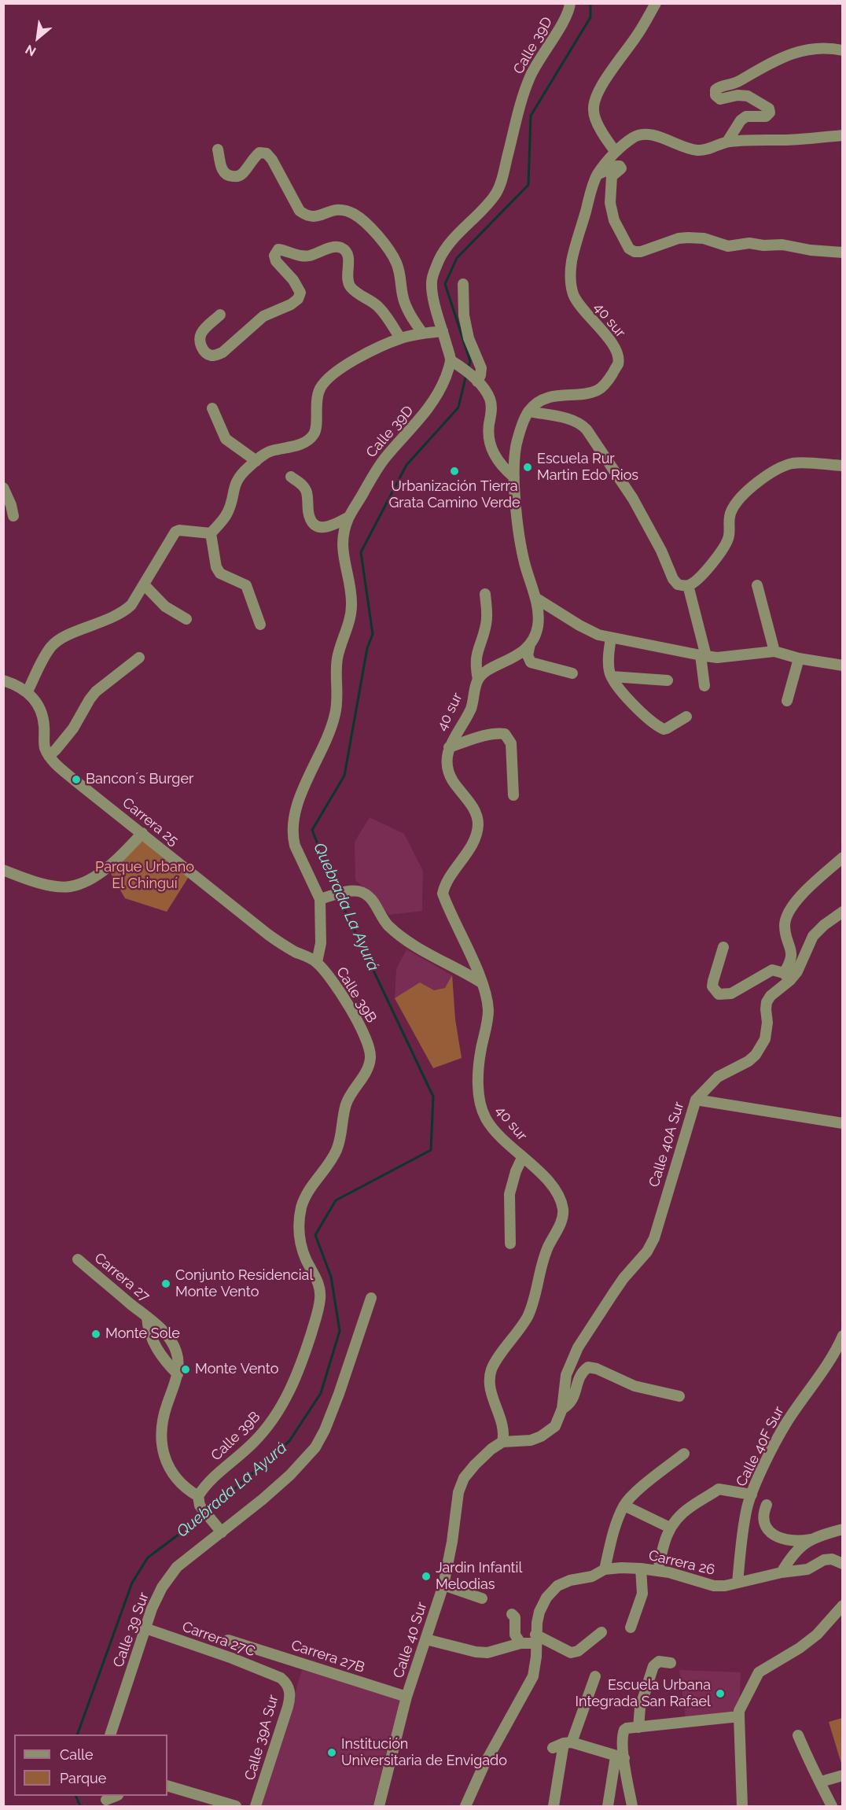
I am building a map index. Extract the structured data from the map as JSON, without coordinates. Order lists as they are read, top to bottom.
{
  "streets": {
    "street": [
      "Calle 39D",
      "40 sur",
      "Carrera 25",
      "Calle 39B",
      "Calle 40A Sur",
      "Carrera 27",
      "Calle 40F Sur",
      "Carrera 26",
      "Calle 39 Sur",
      "Carrera 27C",
      "Calle 40 Sur",
      "Carrera 27B",
      "Calle 39A Sur"
    ]
  },
  "crossings": [
    ["Calle 39D", "Calle 39B"],
    ["40 sur", "Calle 40A Sur"],
    ["40 sur", "Calle 40 Sur"],
    ["Carrera 25", "Calle 39B"],
    ["Calle 39B", "Carrera 27"],
    ["Calle 40A Sur", "Calle 40 Sur"],
    ["Carrera 27", "Calle 39 Sur"],
    ["Calle 40F Sur", "Carrera 26"],
    ["Calle 39 Sur", "Carrera 27C"],
    ["Carrera 27C", "Calle 39A Sur"],
    ["Calle 40 Sur", "Carrera 27B"]
  ],
  "water": ["Quebrada La Ayurá"],
  "parks": ["Parque Urbano El Chinguí"],
  "places": [
    "Escuela Rur Martin Edo Rios",
    "Urbanización Tierra Grata Camino Verde",
    "Bancon´s Burger",
    "Conjunto Residencial Monte Vento",
    "Monte Sole",
    "Monte Vento",
    "Jardin Infantil Melodias",
    "Escuela Urbana Integrada San Rafael",
    "Institución Universitaria de Envigado"
  ],
  "legend": ["Calle", "Parque"],
  "north": "bottom left"
}
